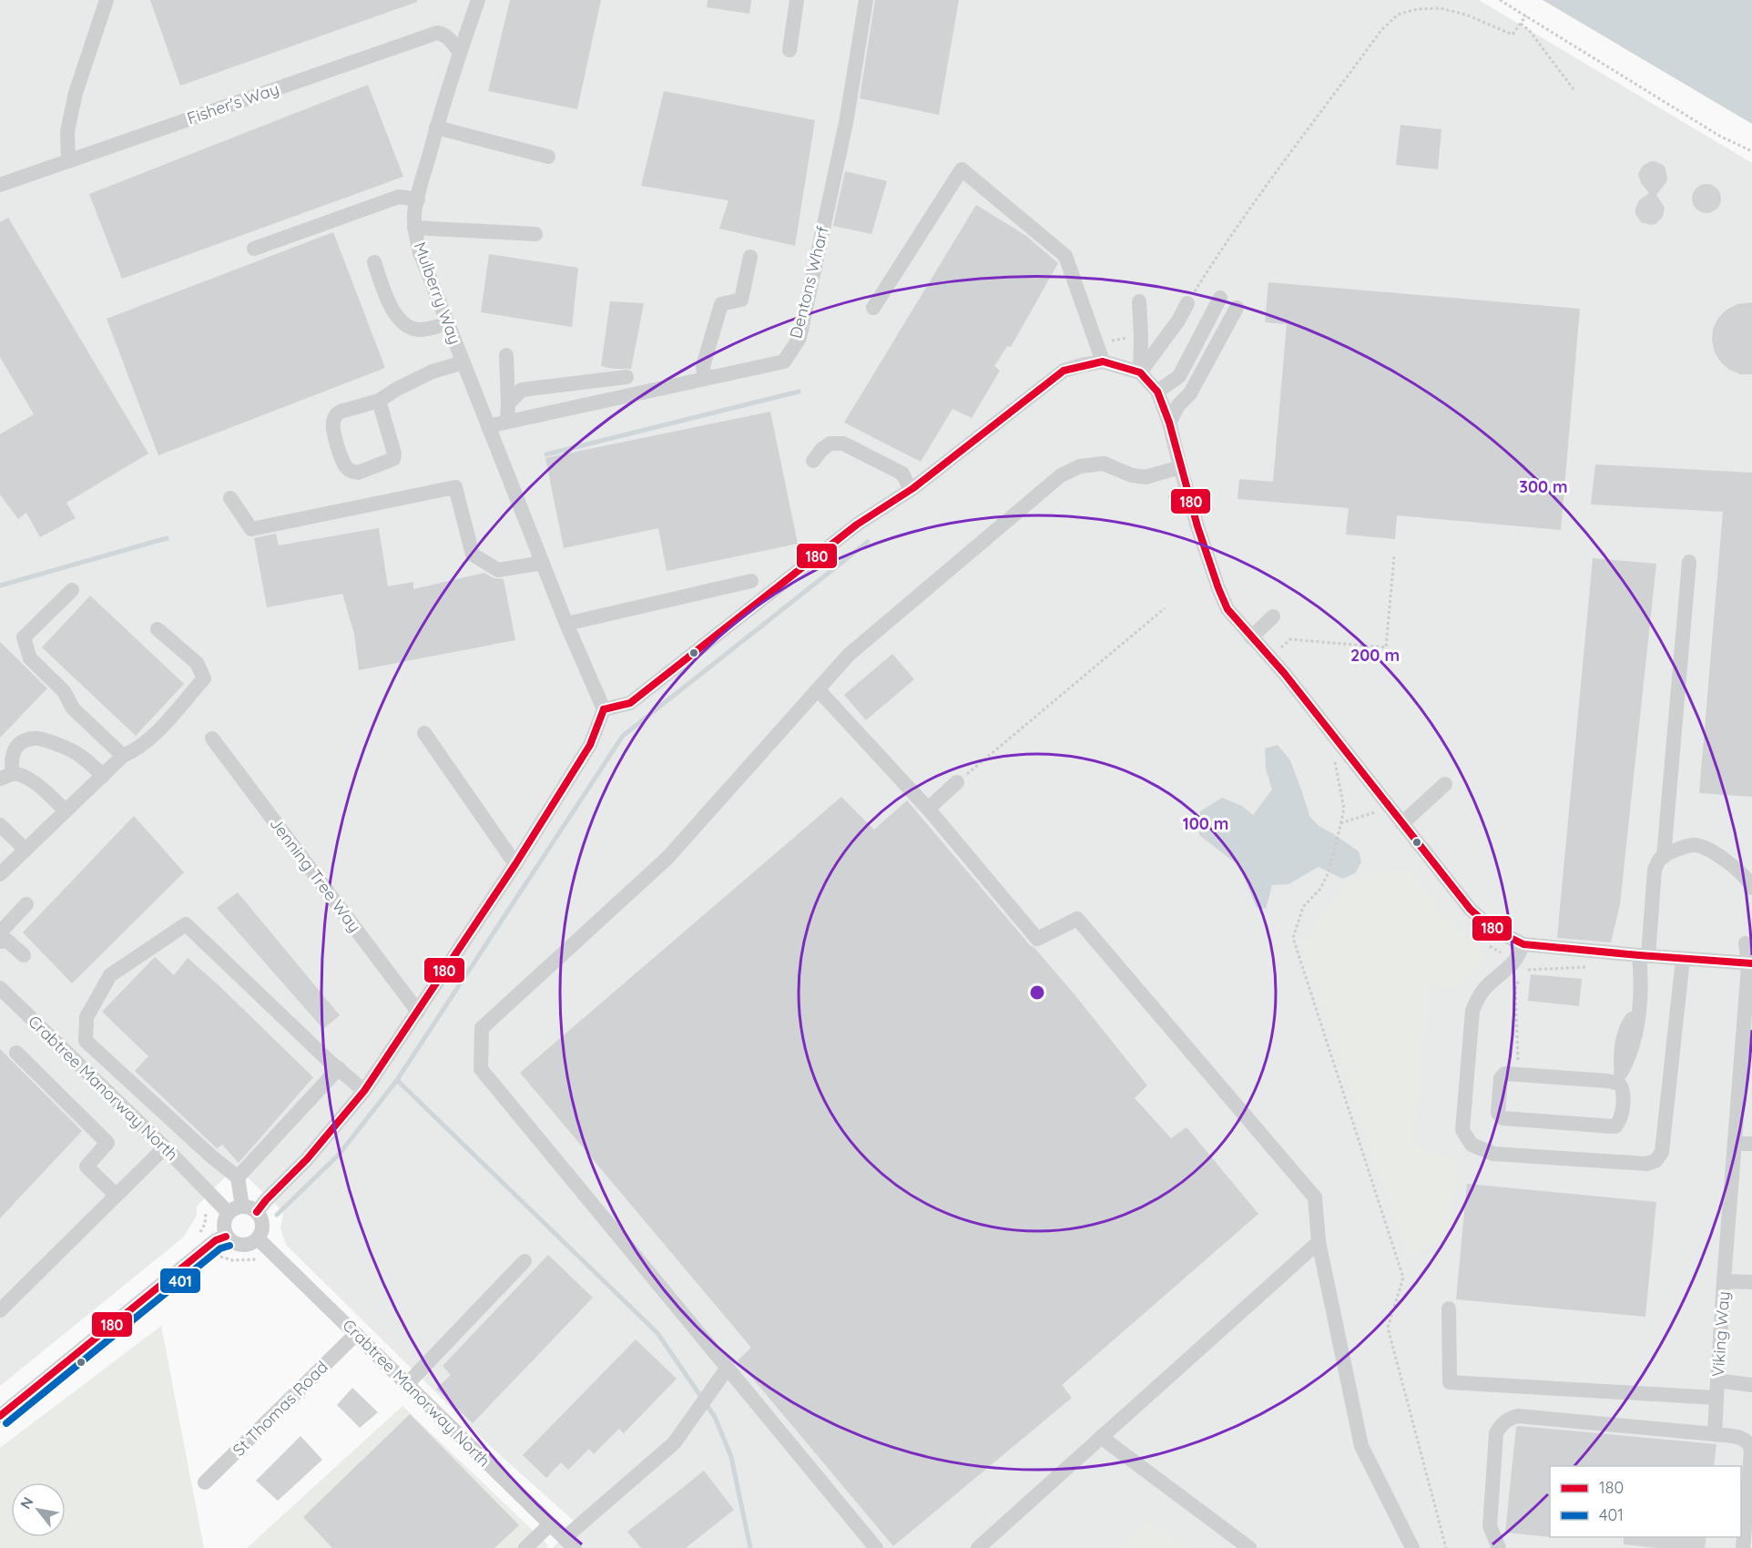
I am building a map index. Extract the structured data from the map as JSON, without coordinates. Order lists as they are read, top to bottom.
{
  "streets": {
    "street": [
      "Fisher's Way",
      "Dentons Wharf",
      "Mulberry Way",
      "Jenning Tree Way",
      "Crabtree Manorway North",
      "Viking Way",
      "St Thomas Road"
    ]
  },
  "crossings": [
    ["Fisher's Way", "Mulberry Way"],
    ["Dentons Wharf", "Mulberry Way"],
    ["Crabtree Manorway North", "St Thomas Road"]
  ],
  "lines": ["transit line 180", "transit line 401"],
  "legend": ["180", "401"],
  "north": "top left",
  "rings": ["300 m", "200 m", "100 m"]
}
